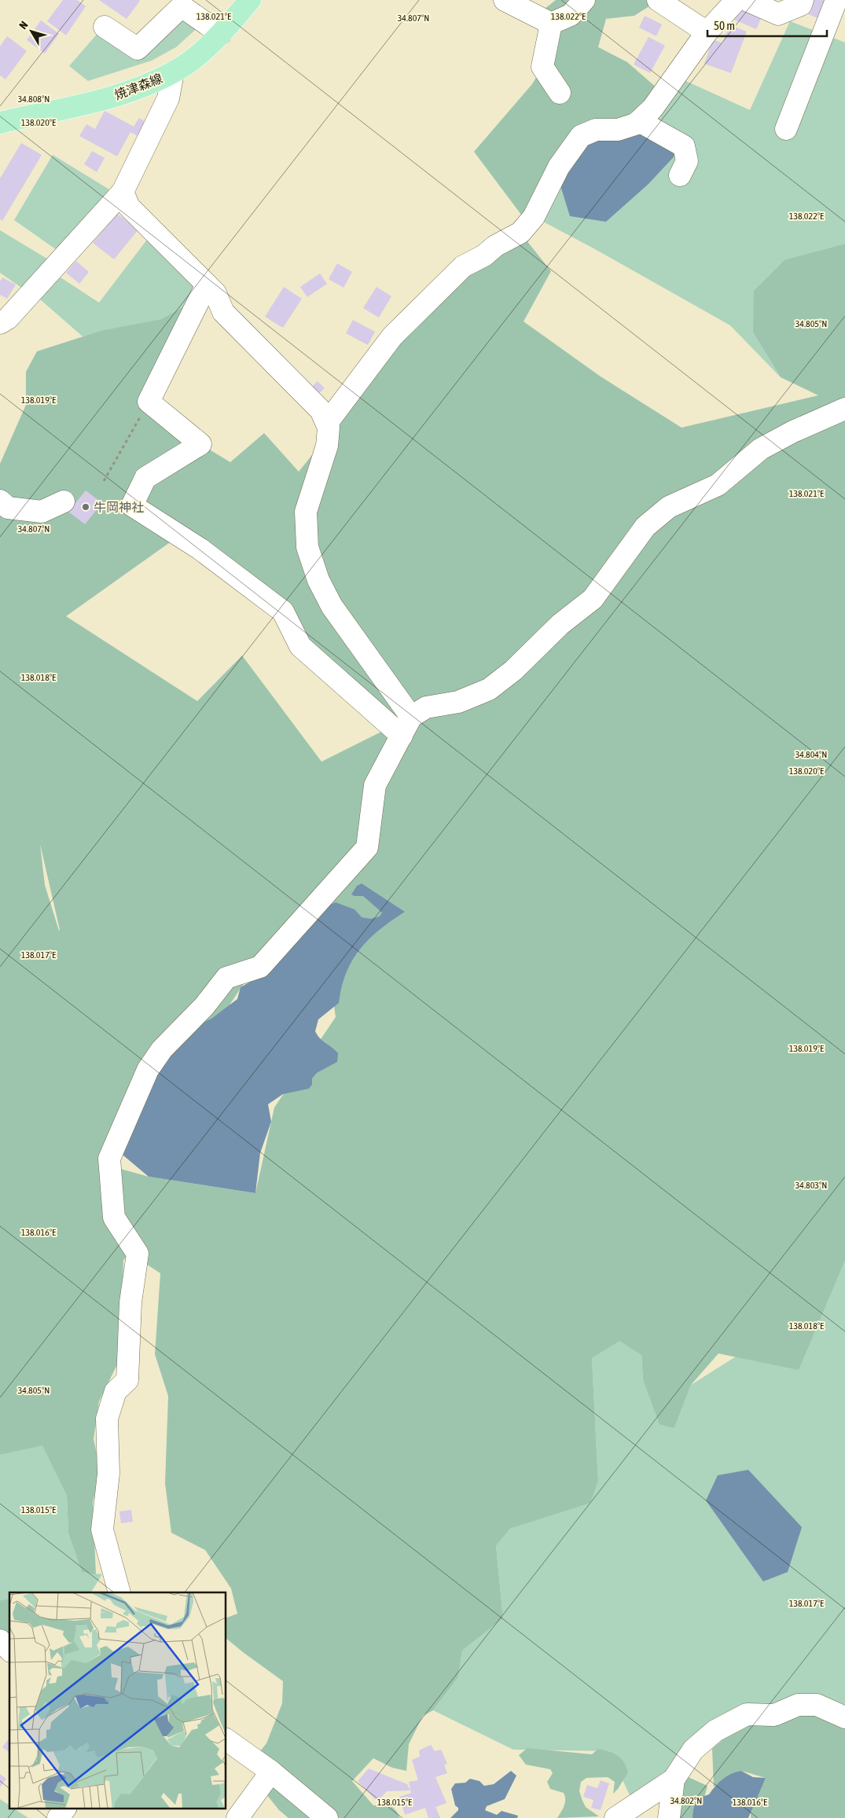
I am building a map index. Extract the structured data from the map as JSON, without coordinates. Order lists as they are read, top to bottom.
{
  "streets": {
    "main road": ["焼津森線"]
  },
  "places": ["牛岡神社"],
  "scale_bar": "50 m",
  "north": "top left",
  "coordinates": [
    "138.022°E",
    "138.021°E",
    "34.807°N",
    "34.808°N",
    "138.020°E",
    "34.805°N",
    "138.019°E",
    "138.018°E",
    "34.804°N",
    "138.017°E",
    "34.803°N",
    "138.016°E",
    "138.015°E",
    "34.802°N"
  ]
}
